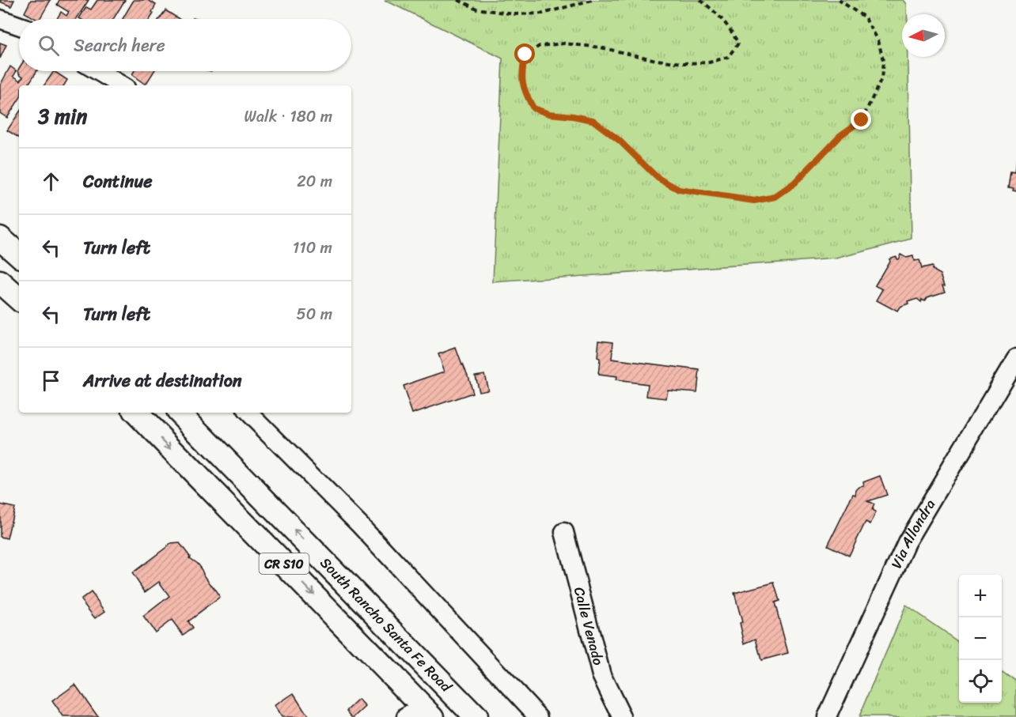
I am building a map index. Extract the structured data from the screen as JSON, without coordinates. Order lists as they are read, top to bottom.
{
  "streets": {
    "main road": ["CR S10", "South Rancho Santa Fe Road"],
    "street": ["Via Allondra", "Calle Venado"]
  },
  "north": "left",
  "page": {
    "search": "Search here",
    "heading": ["3 min", "Walk · 180 m"],
    "list": [
      ["Continue", "20 m"],
      ["Turn left", "110 m"],
      ["Turn left", "50 m"],
      "Arrive at destination"
    ],
    "map_buttons": ["+", "−"]
  }
}
